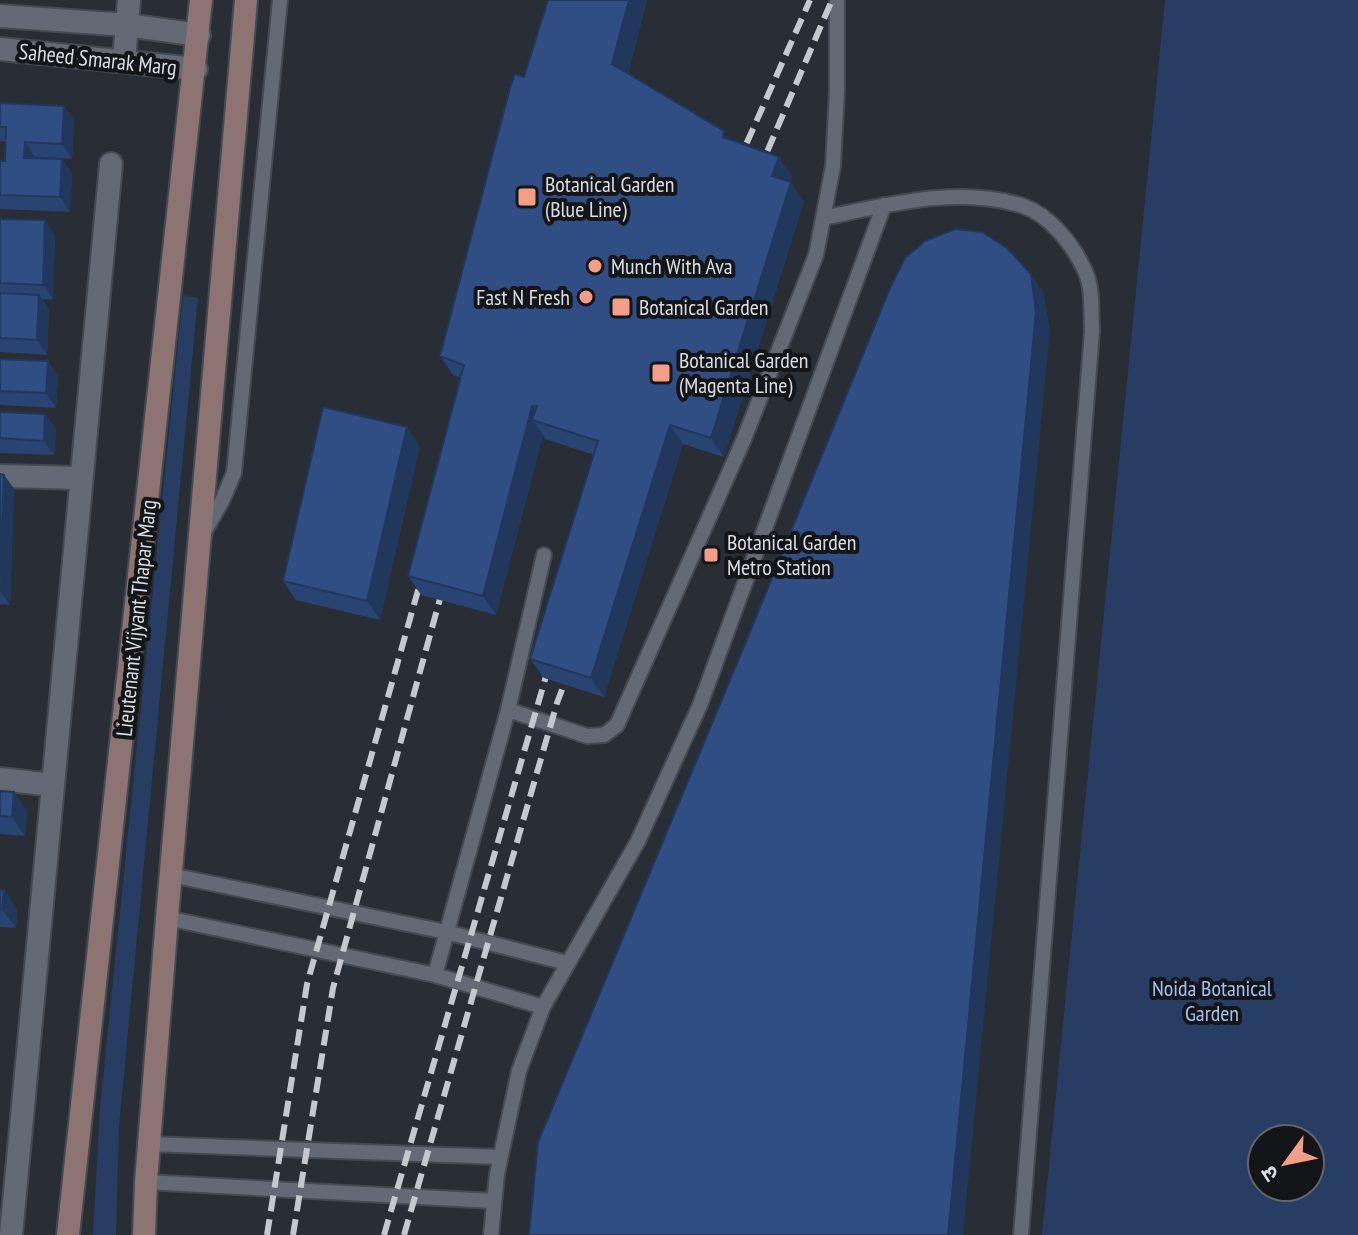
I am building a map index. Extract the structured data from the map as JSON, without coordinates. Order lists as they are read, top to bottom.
{
  "streets": {
    "main road": ["Lieutenant Vijyant Thapar Marg"],
    "street": ["Saheed Smarak Marg"]
  },
  "crossings": [
    ["Saheed Smarak Marg", "Lieutenant Vijyant Thapar Marg"]
  ],
  "parks": ["Noida Botanical Garden"],
  "places": {
    "transit": [
      "Botanical Garden (Blue Line)",
      "Botanical Garden",
      "Botanical Garden (Magenta Line)",
      "Botanical Garden Metro Station"
    ],
    "other": ["Munch With Ava", "Fast N Fresh"]
  },
  "north": "bottom left"
}
